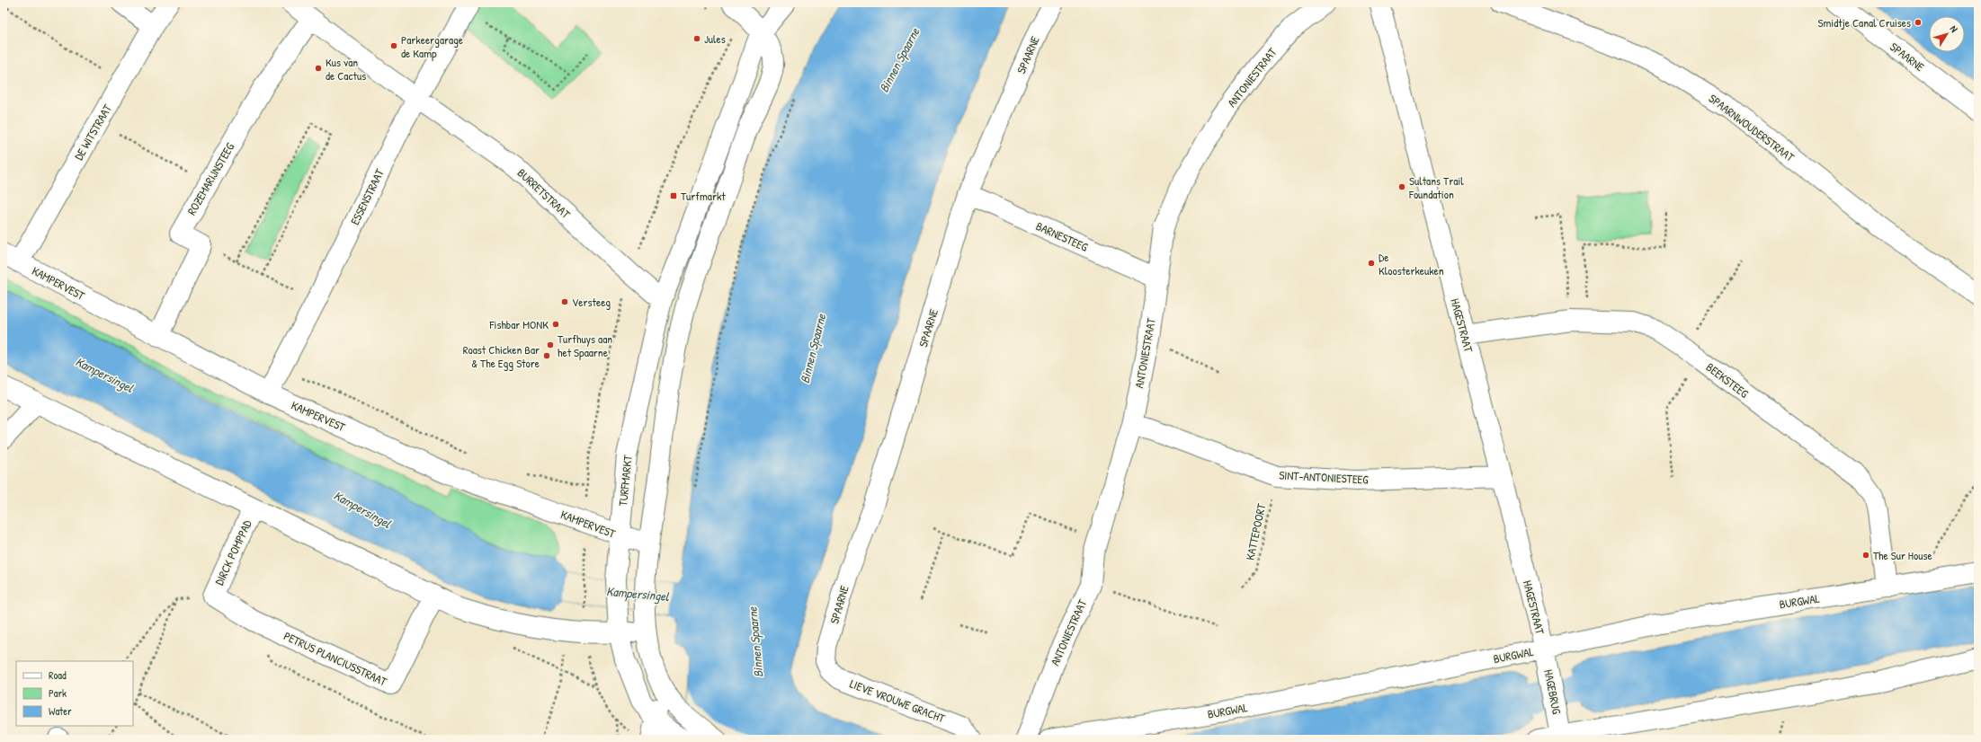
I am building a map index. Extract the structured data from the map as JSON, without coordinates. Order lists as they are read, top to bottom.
{
  "streets": {
    "street": [
      "SPAARNE",
      "ANTONIESTRAAT",
      "SPAARNWOUDERSTRAAT",
      "DE WITSTRAAT",
      "ROZEMARIJNSTEEG",
      "BURRETSTRAAT",
      "ESSENSTRAAT",
      "BARNESTEEG",
      "KAMPERVEST",
      "HAGESTRAAT",
      "BEEKSTEEG",
      "SINT-ANTONIESTEEG",
      "TURFMARKT",
      "DIRCK POMPPAD",
      "BURGWAL",
      "PETRUS PLANCIUSSTRAAT",
      "HAGEBRUG",
      "LIEVE VROUWE GRACHT"
    ],
    "path": ["KATTEPOORT"]
  },
  "crossings": [
    ["SPAARNE", "BARNESTEEG"],
    ["SPAARNE", "LIEVE VROUWE GRACHT"],
    ["ANTONIESTRAAT", "BARNESTEEG"],
    ["ANTONIESTRAAT", "SINT-ANTONIESTEEG"],
    ["DE WITSTRAAT", "KAMPERVEST"],
    ["ROZEMARIJNSTEEG", "BURRETSTRAAT"],
    ["BURRETSTRAAT", "ESSENSTRAAT"],
    ["BURRETSTRAAT", "TURFMARKT"],
    ["ESSENSTRAAT", "KAMPERVEST"],
    ["KAMPERVEST", "TURFMARKT"],
    ["HAGESTRAAT", "BEEKSTEEG"],
    ["HAGESTRAAT", "SINT-ANTONIESTEEG"],
    ["HAGESTRAAT", "BURGWAL"],
    ["HAGESTRAAT", "HAGEBRUG"],
    ["BEEKSTEEG", "BURGWAL"],
    ["SINT-ANTONIESTEEG", "KATTEPOORT"],
    ["DIRCK POMPPAD", "PETRUS PLANCIUSSTRAAT"],
    ["BURGWAL", "HAGEBRUG"]
  ],
  "water": ["Binnen Spaarne", "Kampersingel"],
  "places": {
    "other": [
      "Smidtje Canal Cruises",
      "Jules",
      "Parkeergarage de Kamp",
      "Kus van de Cactus",
      "Sultans Trail Foundation",
      "De Kloosterkeuken",
      "Versteeg",
      "Fishbar MONK",
      "Turfhuys aan het Spaarne",
      "Roast Chicken Bar & The Egg Store",
      "The Sur House"
    ],
    "transit": ["Turfmarkt"]
  },
  "legend": ["Road", "Park", "Water"],
  "north": "top right"
}
